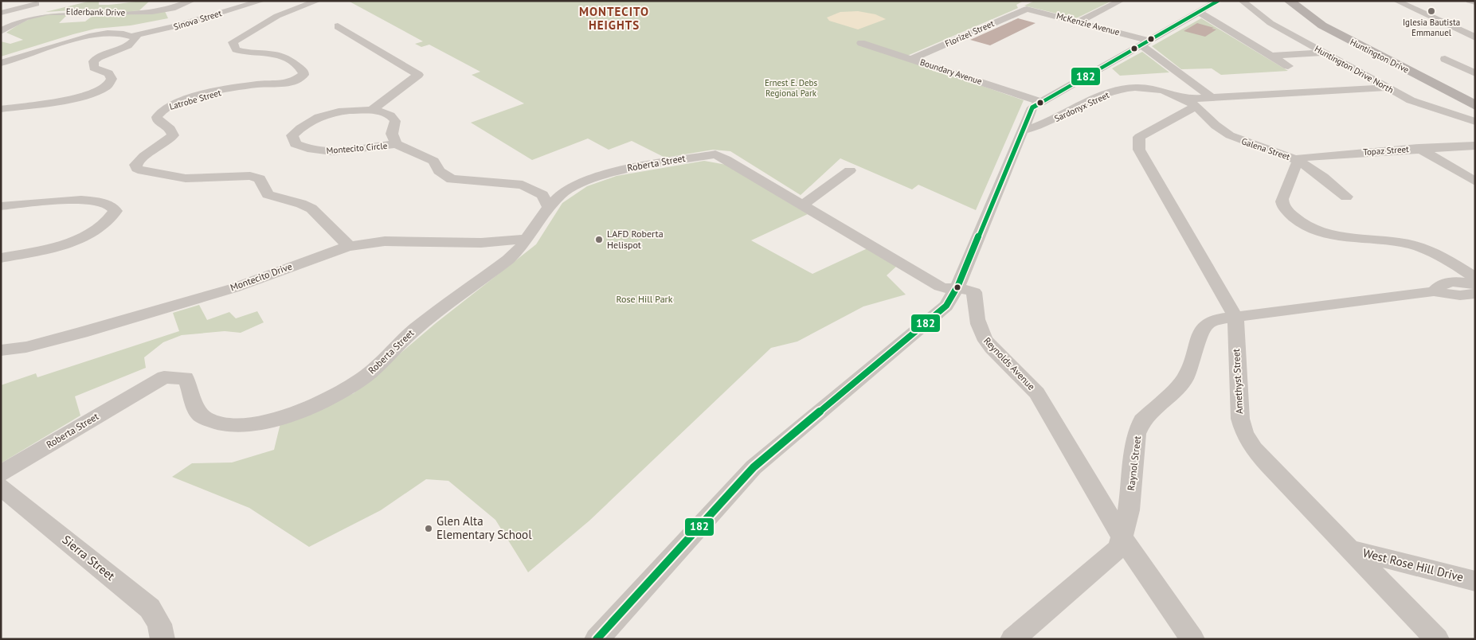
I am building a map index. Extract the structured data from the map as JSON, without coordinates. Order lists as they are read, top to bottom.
{
  "streets": {
    "main road": ["Huntington Drive"],
    "street": [
      "Elderbank Drive",
      "Sinova Street",
      "McKenzie Avenue",
      "Florizel Street",
      "Huntington Drive North",
      "Boundary Avenue",
      "Latrobe Street",
      "Sardonyx Street",
      "Montecito Circle",
      "Galena Street",
      "Topaz Street",
      "Roberta Street",
      "Montecito Drive",
      "Reynolds Avenue",
      "Amethyst Street",
      "Raynol Street",
      "Sierra Street",
      "West Rose Hill Drive"
    ]
  },
  "crossings": [
    ["McKenzie Avenue", "Florizel Street"],
    ["Florizel Street", "Boundary Avenue"],
    ["Huntington Drive North", "Amethyst Street"],
    ["Latrobe Street", "Montecito Drive"],
    ["Sardonyx Street", "Galena Street"],
    ["Sardonyx Street", "Amethyst Street"],
    ["Galena Street", "Topaz Street"],
    ["Galena Street", "Amethyst Street"],
    ["Roberta Street", "Montecito Drive"],
    ["Roberta Street", "Reynolds Avenue"],
    ["Reynolds Avenue", "Raynol Street"],
    ["Amethyst Street", "Raynol Street"],
    ["Amethyst Street", "West Rose Hill Drive"]
  ],
  "districts": ["MONTECITO HEIGHTS"],
  "parks": ["Ernest E. Debs Regional Park", "Rose Hill Park"],
  "places": ["Iglesia Bautista Emmanuel", "LAFD Roberta Helispot", "Glen Alta Elementary School"],
  "lines": ["transit line 182"]
}
